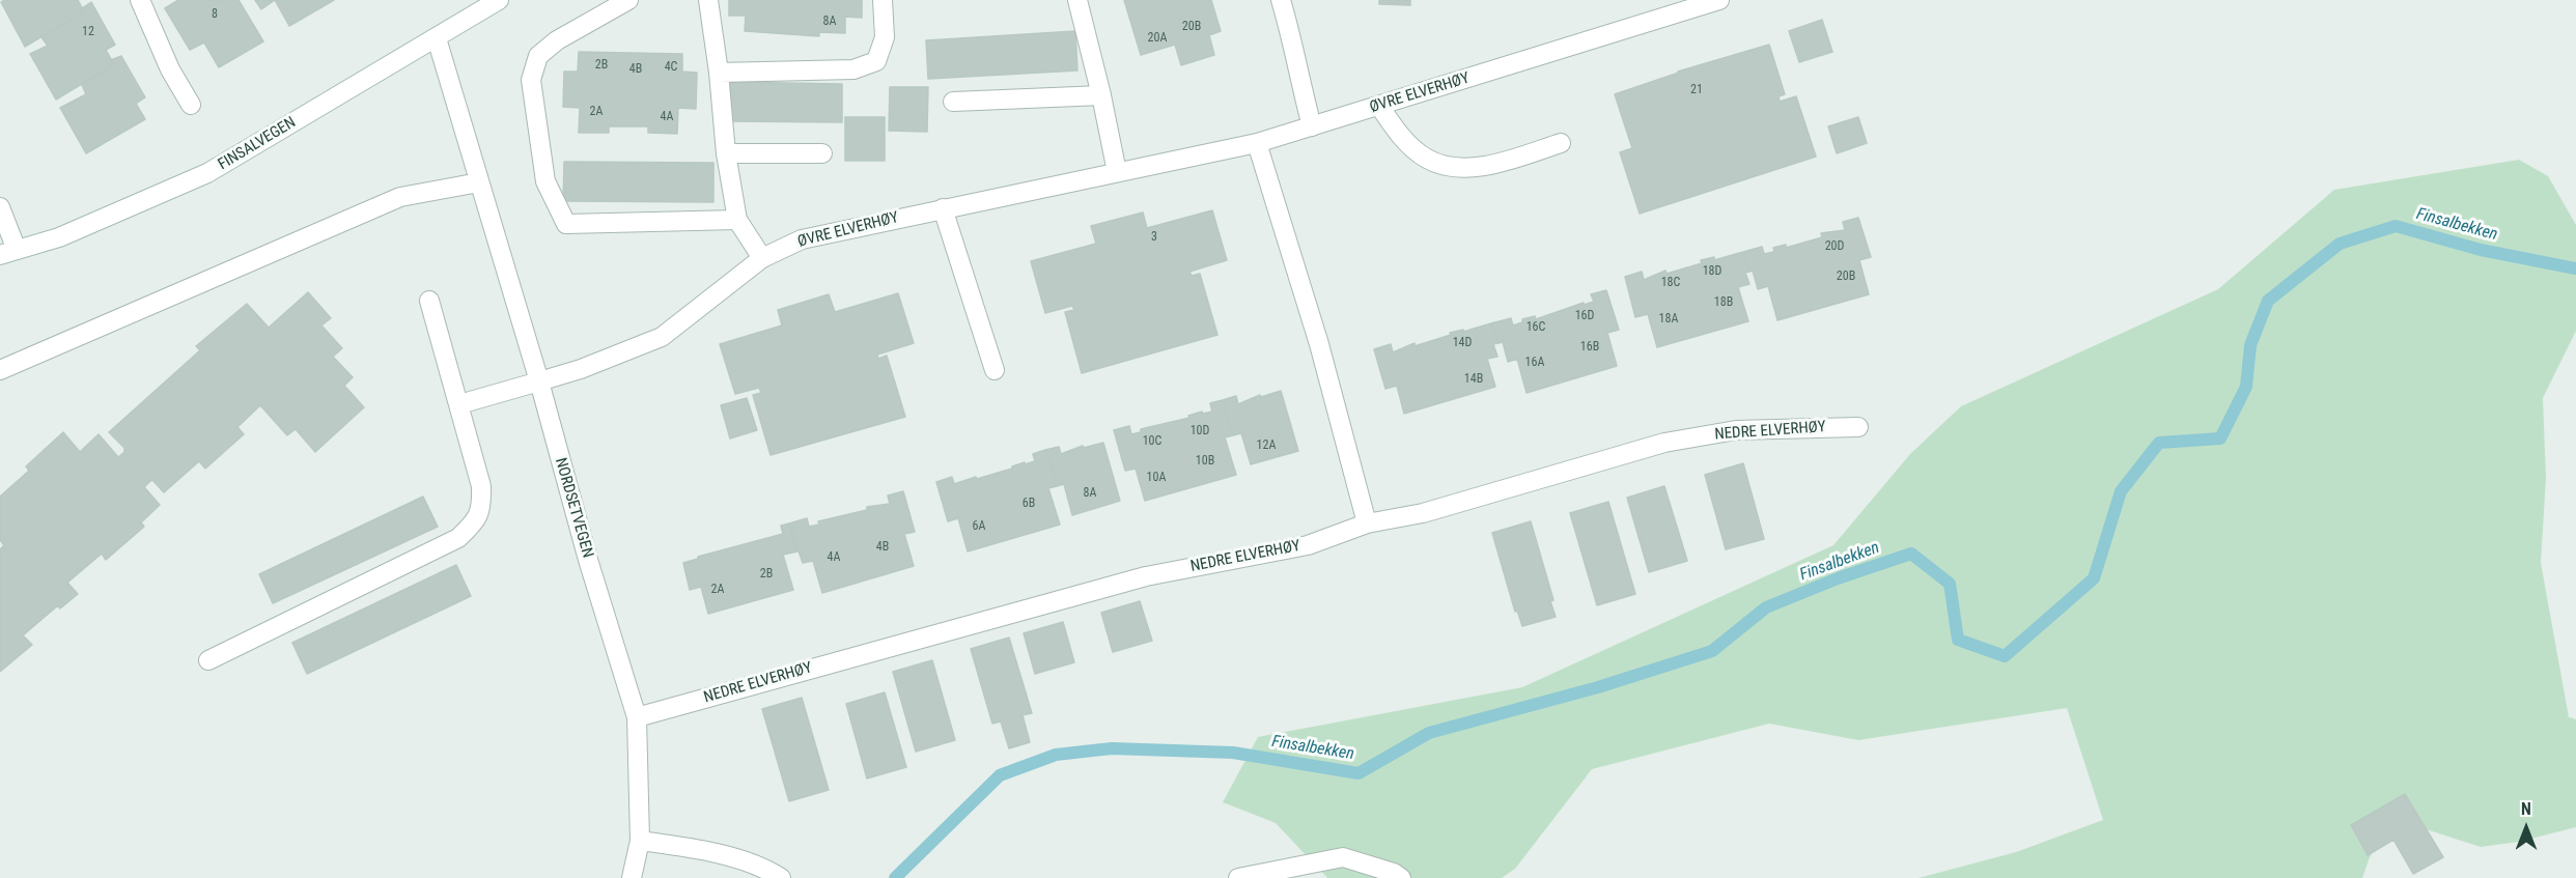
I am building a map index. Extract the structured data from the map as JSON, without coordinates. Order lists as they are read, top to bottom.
{
  "streets": {
    "street": [
      "ØVRE ELVERHØY",
      "FINSALVEGEN",
      "NEDRE ELVERHØY",
      "NORDSETVEGEN"
    ]
  },
  "crossings": [
    ["ØVRE ELVERHØY", "NORDSETVEGEN"],
    ["FINSALVEGEN", "NORDSETVEGEN"],
    ["NEDRE ELVERHØY", "NORDSETVEGEN"]
  ],
  "water": ["Finsalbekken"],
  "house_numbers": [
    "8",
    "8A",
    "20B",
    "12",
    "20A",
    "2B",
    "4C",
    "4B",
    "21",
    "2A",
    "4A",
    "3",
    "20D",
    "18D",
    "20B",
    "18C",
    "18B",
    "16D",
    "18A",
    "16C",
    "14D",
    "16B",
    "16A",
    "14B",
    "10D",
    "10C",
    "12A",
    "10B",
    "10A",
    "8A",
    "6B",
    "6A",
    "4B",
    "4A",
    "2B",
    "2A"
  ],
  "north": "top"
}
